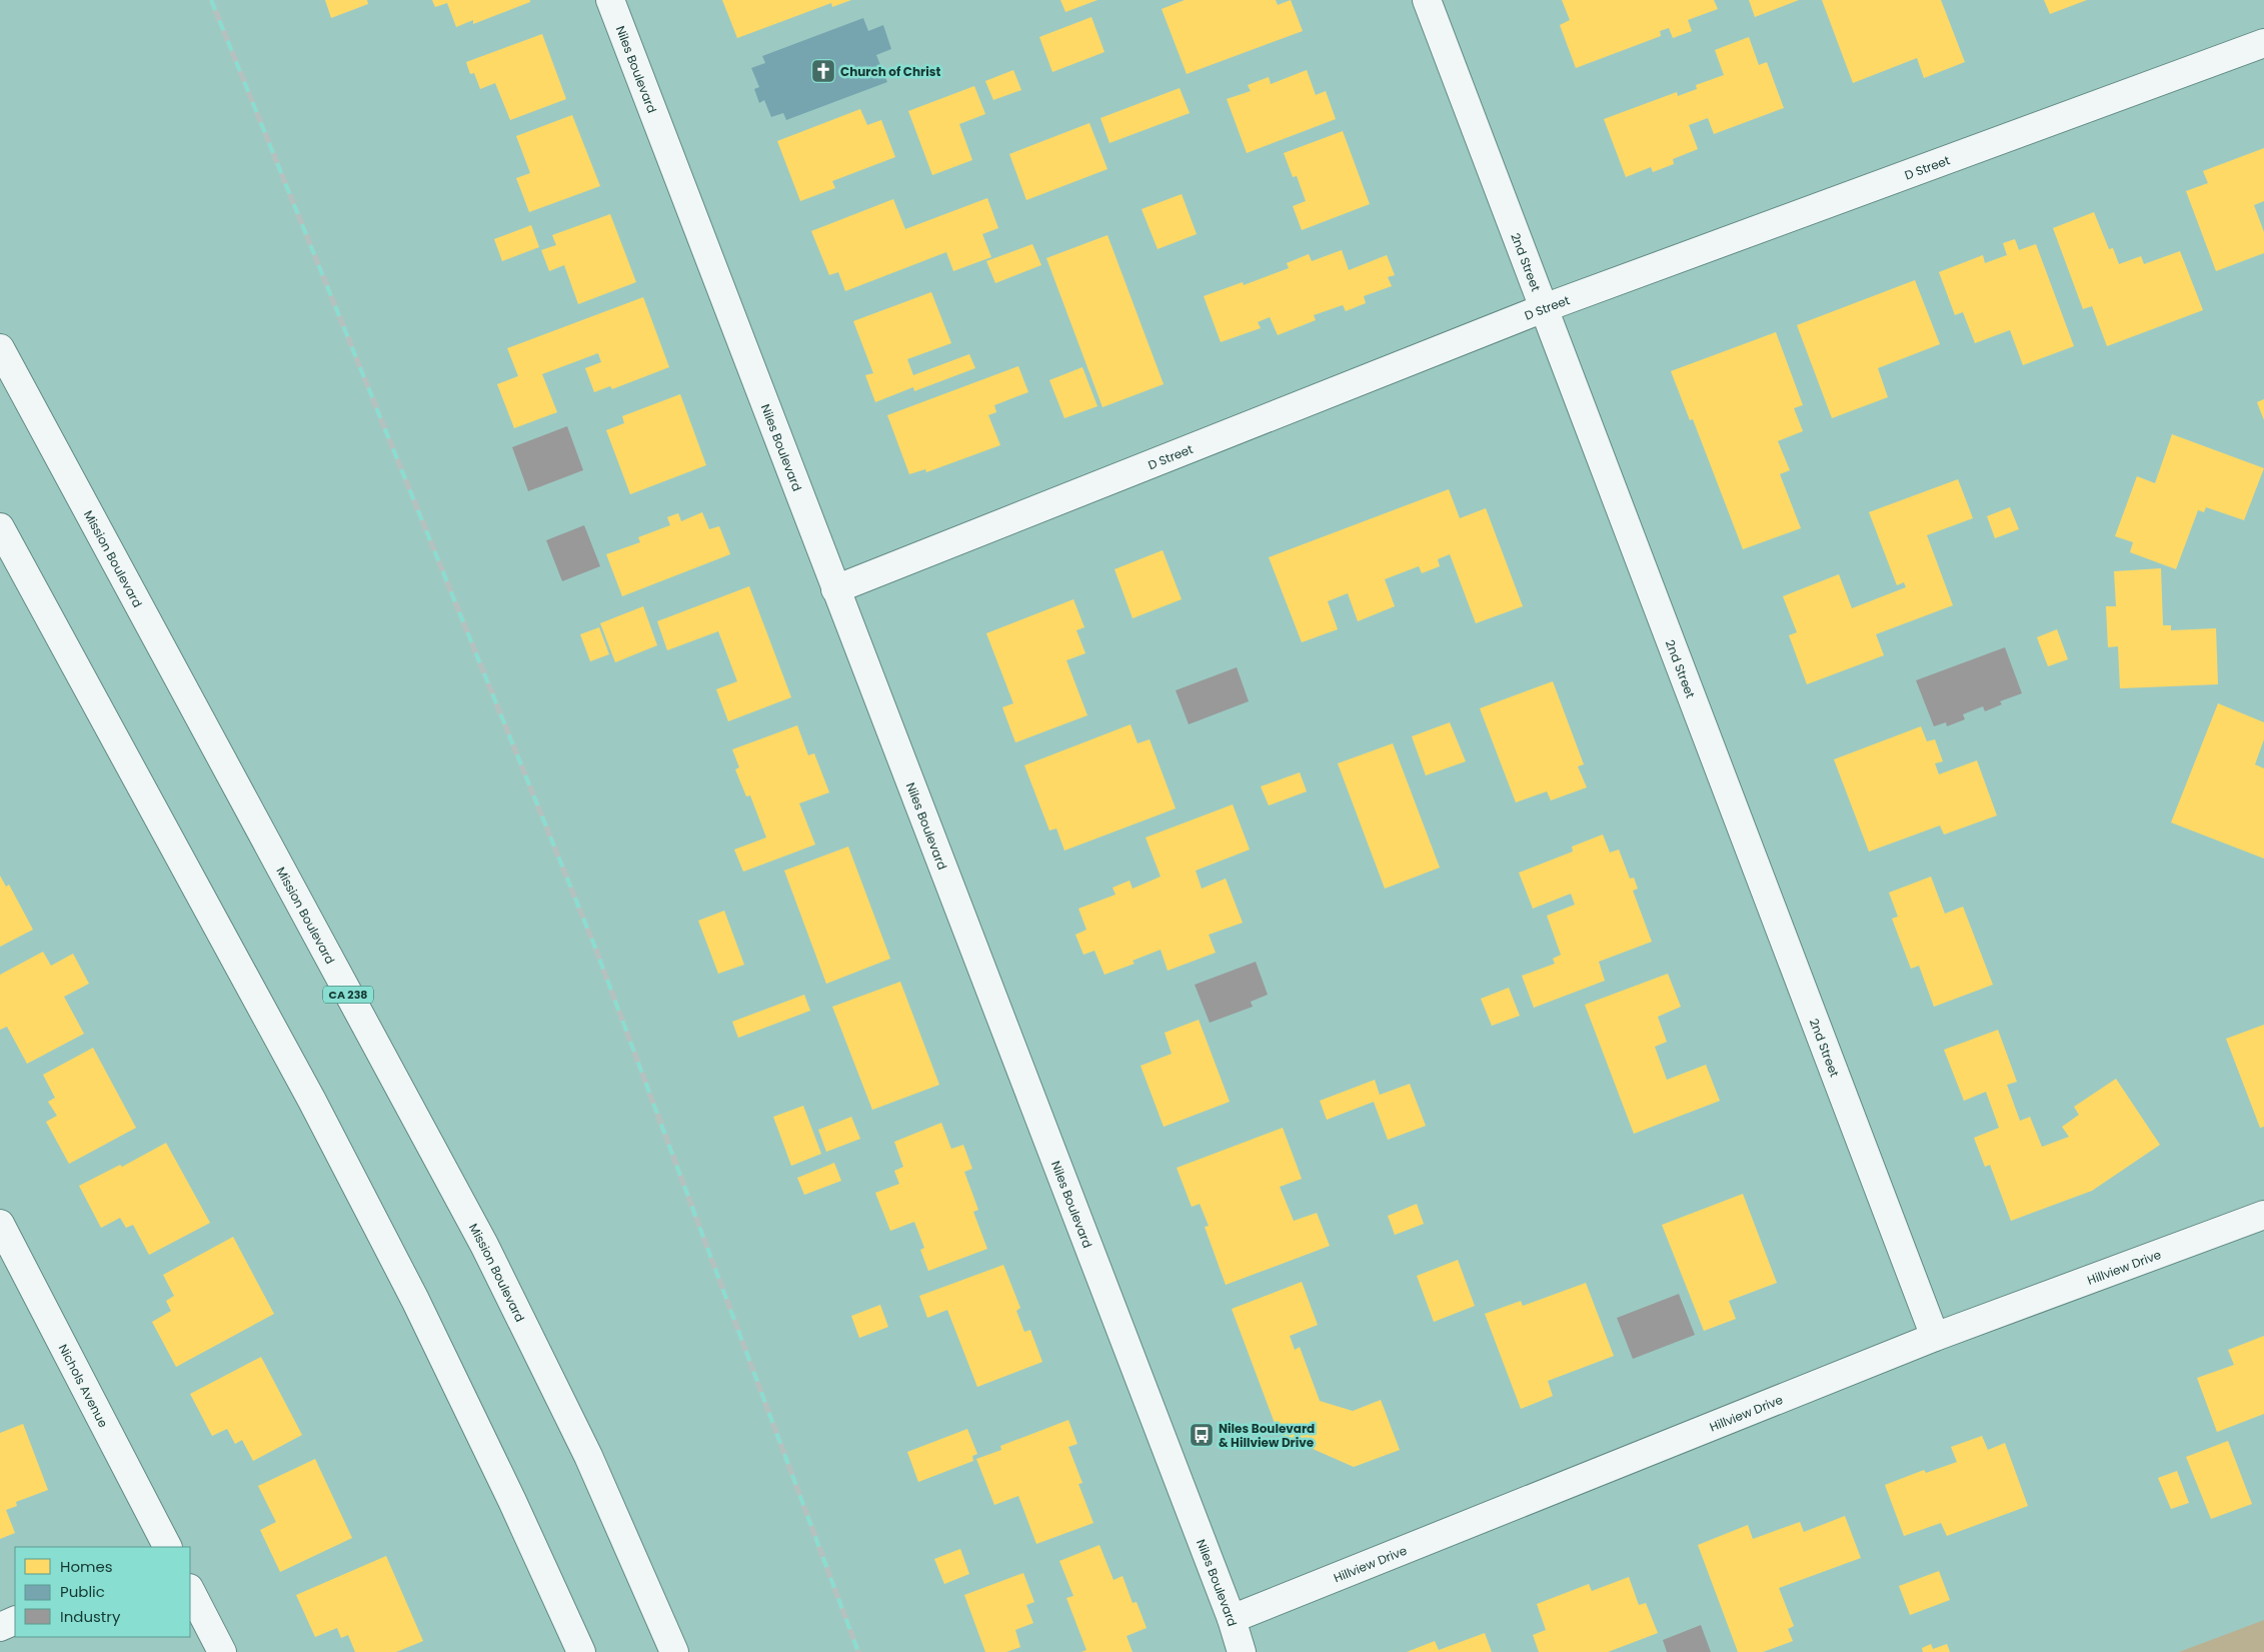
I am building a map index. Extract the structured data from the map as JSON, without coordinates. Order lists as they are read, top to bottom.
{
  "streets": {
    "street": [
      "Niles Boulevard",
      "D Street",
      "2nd Street",
      "Mission Boulevard",
      "CA 238",
      "Hillview Drive",
      "Nichols Avenue"
    ]
  },
  "crossings": [
    ["Niles Boulevard", "D Street"],
    ["Niles Boulevard", "Hillview Drive"],
    ["D Street", "2nd Street"],
    ["2nd Street", "Hillview Drive"]
  ],
  "places": {
    "church": ["Church of Christ"],
    "bus stop": ["Niles Boulevard & Hillview Drive"]
  },
  "legend": ["Homes", "Public", "Industry"]
}
